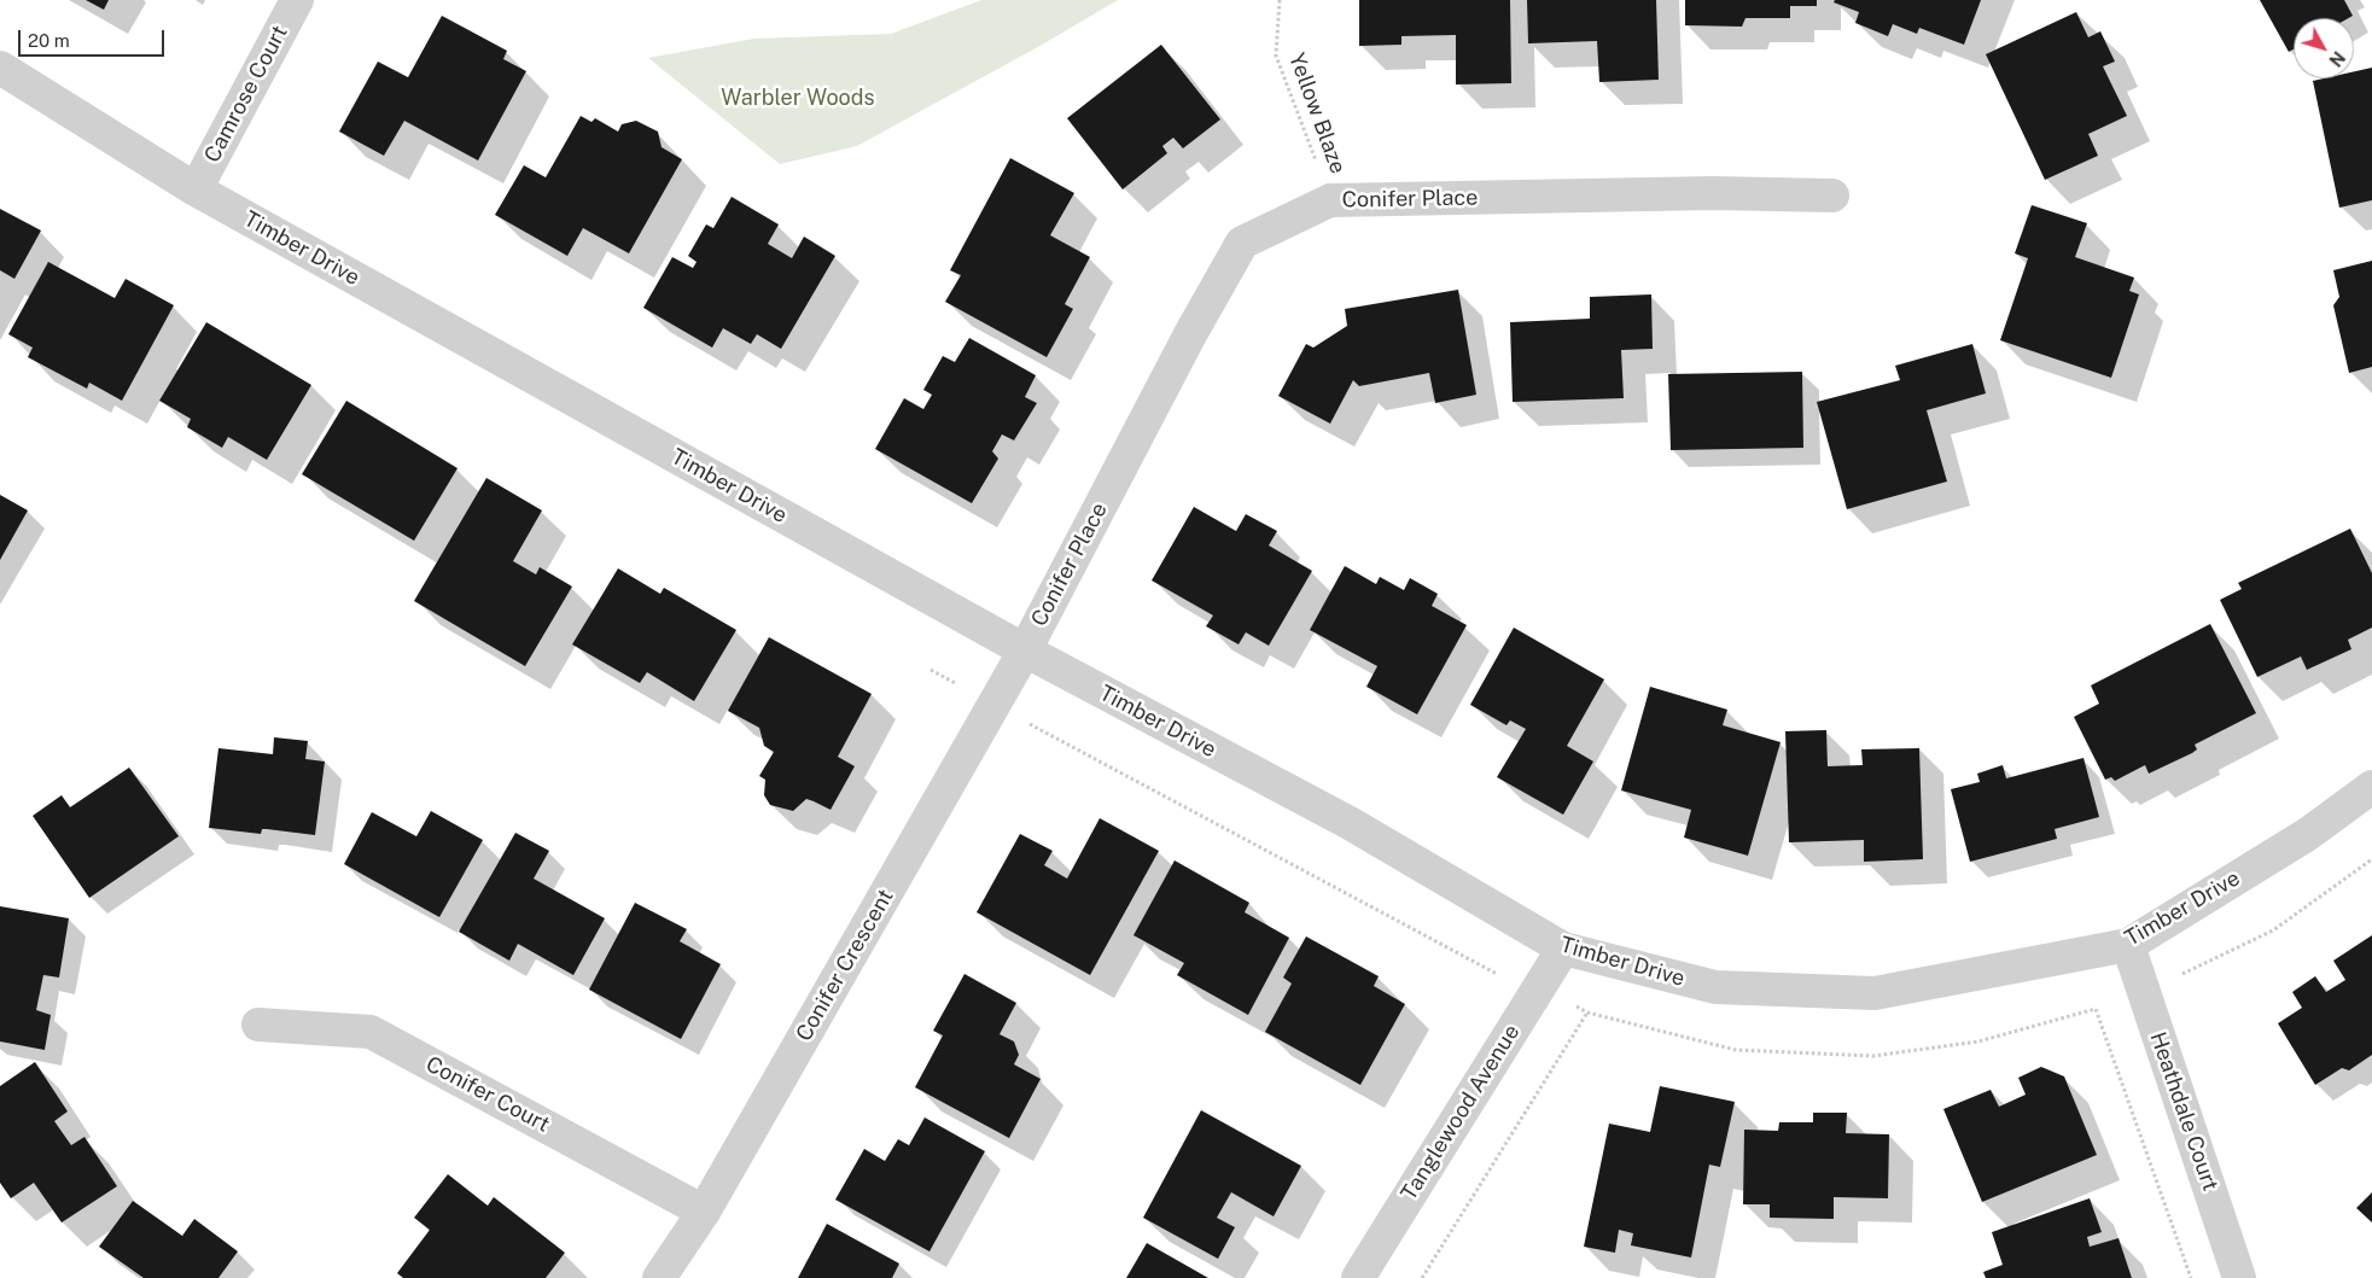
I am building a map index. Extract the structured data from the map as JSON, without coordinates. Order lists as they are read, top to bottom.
{
  "streets": {
    "street": [
      "Camrose Court",
      "Conifer Place",
      "Timber Drive",
      "Conifer Crescent",
      "Conifer Court",
      "Heathdale Court",
      "Tanglewood Avenue"
    ],
    "path": ["Yellow Blaze"]
  },
  "crossings": [
    ["Camrose Court", "Timber Drive"],
    ["Yellow Blaze", "Conifer Place"],
    ["Conifer Place", "Timber Drive"],
    ["Conifer Place", "Conifer Crescent"],
    ["Timber Drive", "Conifer Crescent"],
    ["Timber Drive", "Heathdale Court"],
    ["Timber Drive", "Tanglewood Avenue"],
    ["Conifer Crescent", "Conifer Court"]
  ],
  "parks": ["Warbler Woods"],
  "scale_bar": "20 m",
  "north": "bottom right"
}
